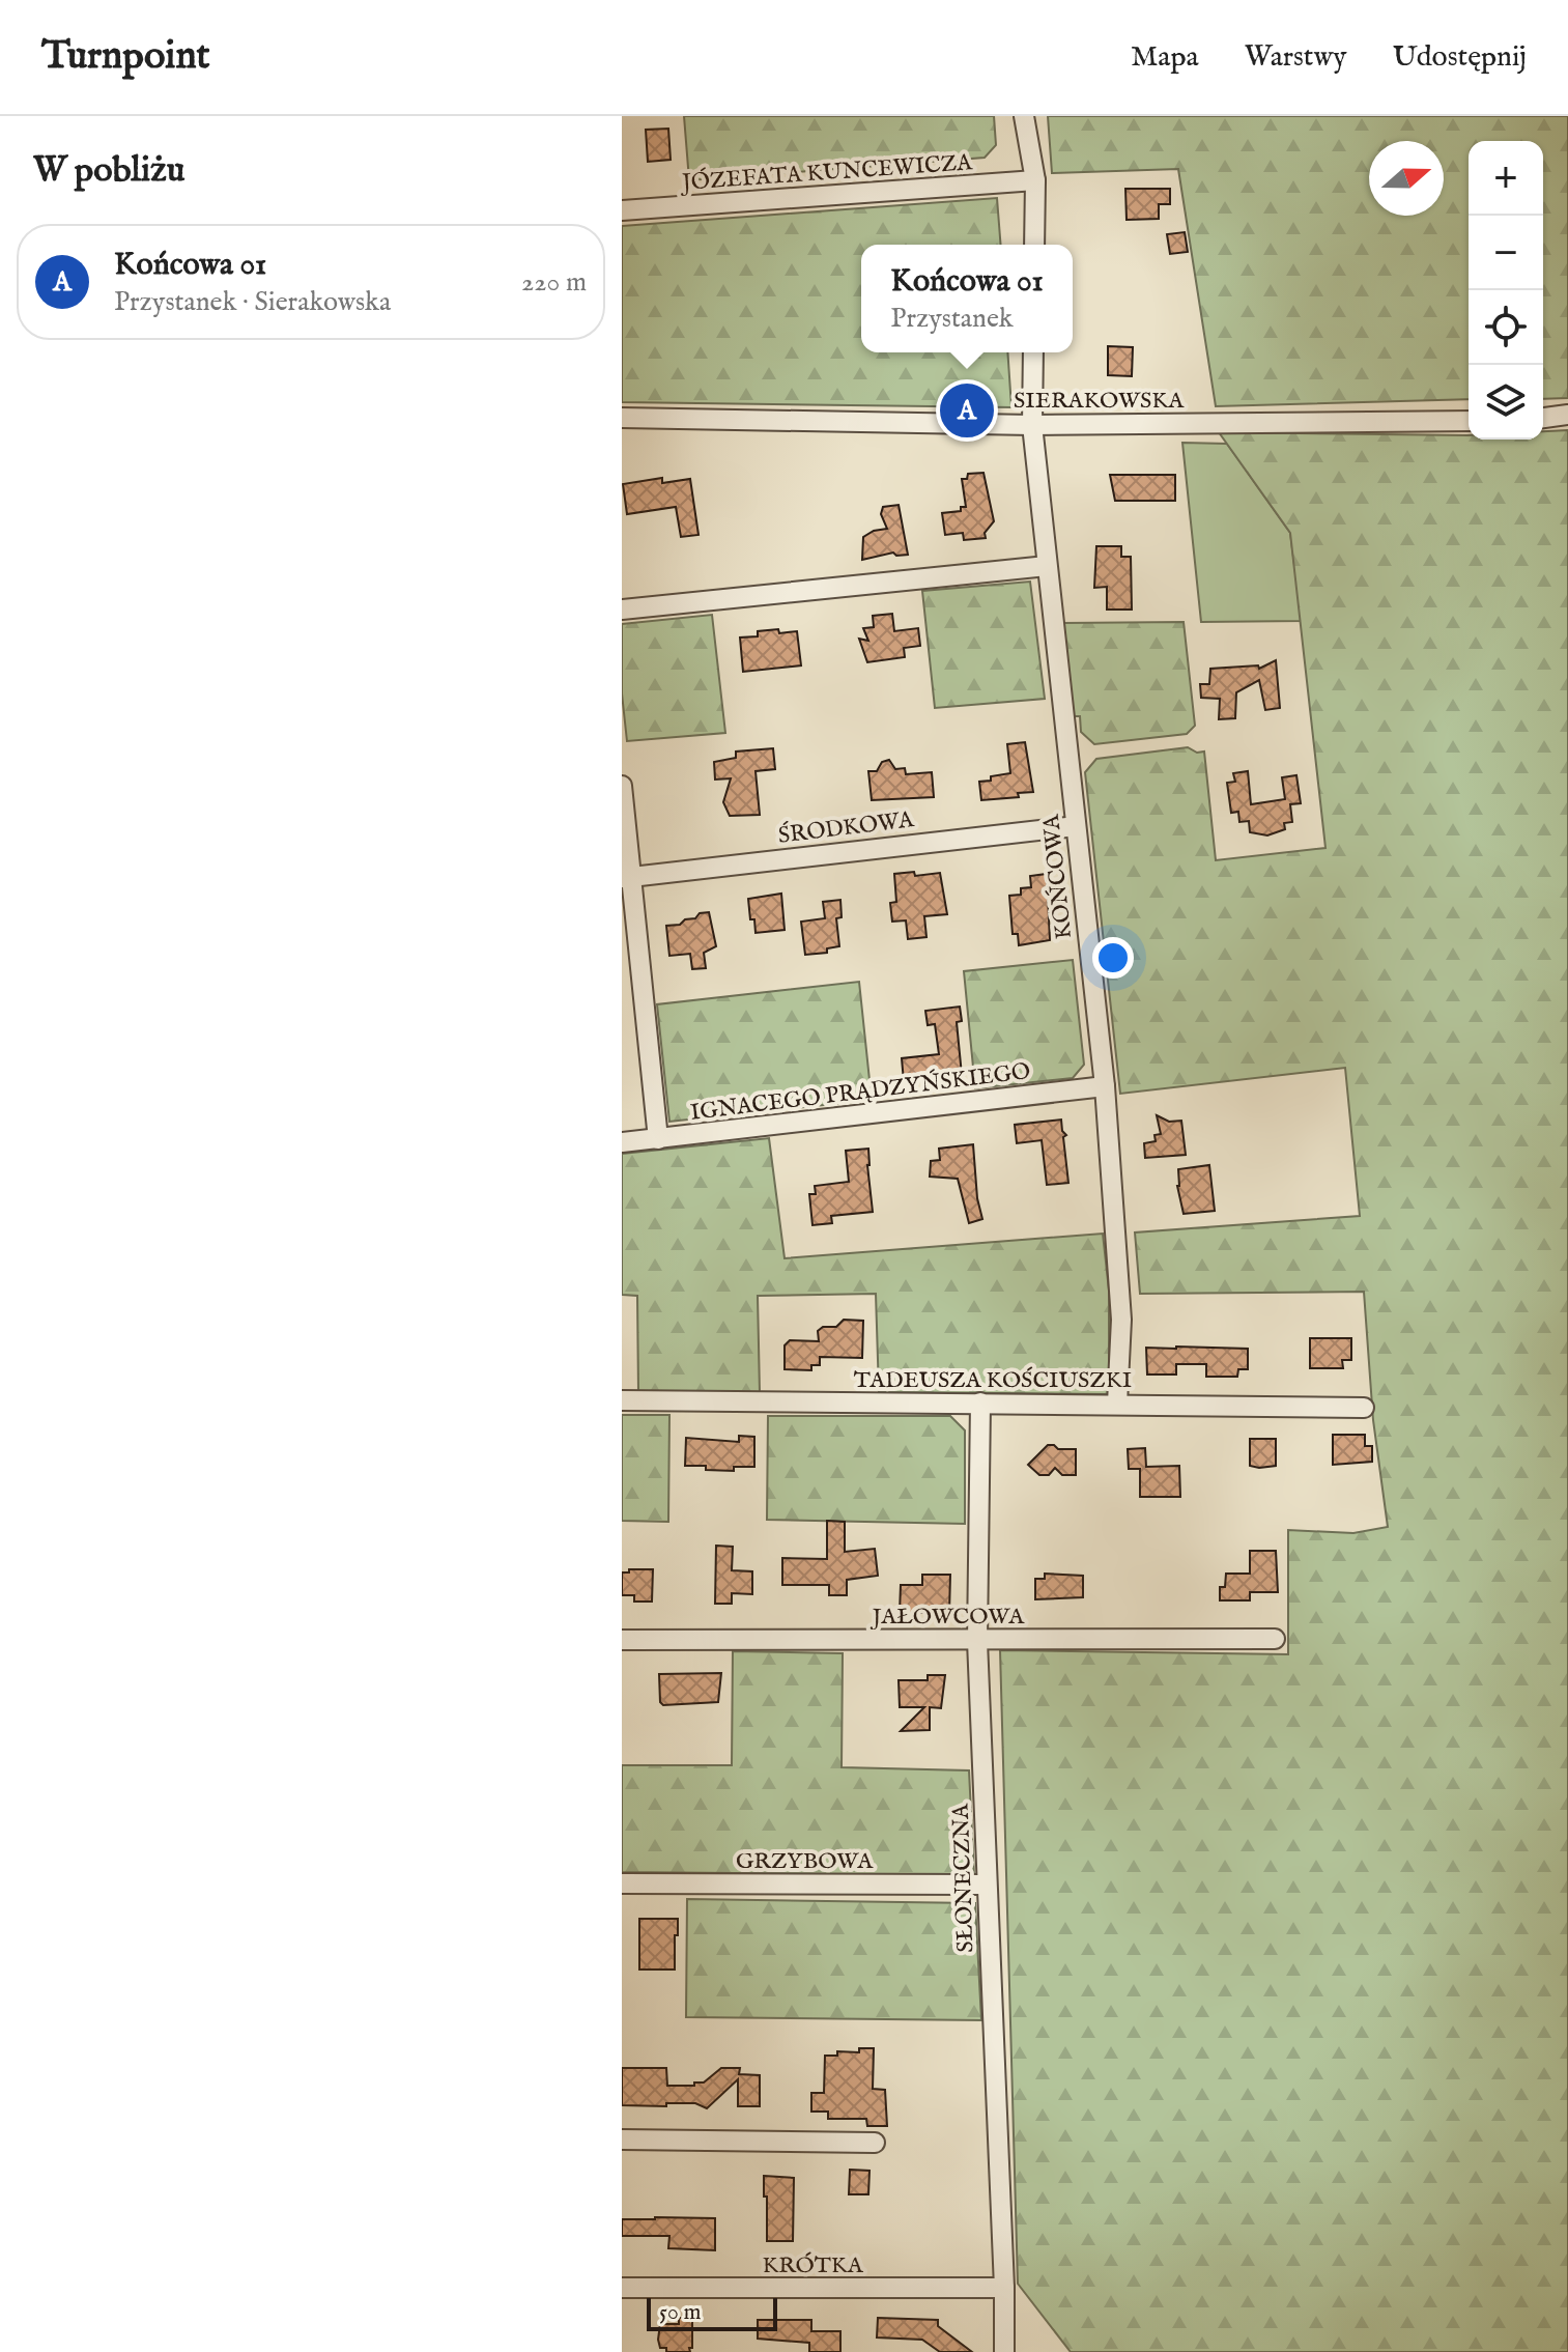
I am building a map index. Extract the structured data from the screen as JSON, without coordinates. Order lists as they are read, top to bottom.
{
  "streets": {
    "street": [
      "JÓZEFATA KUNCEWICZA",
      "SIERAKOWSKA",
      "ŚRODKOWA",
      "KOŃCOWA",
      "IGNACEGO PRĄDZYŃSKIEGO",
      "TADEUSZA KOŚCIUSZKI",
      "JAŁOWCOWA",
      "GRZYBOWA",
      "SŁONECZNA",
      "KRÓTKA"
    ]
  },
  "crossings": [
    ["SIERAKOWSKA", "KOŃCOWA"],
    ["ŚRODKOWA", "KOŃCOWA"],
    ["KOŃCOWA", "IGNACEGO PRĄDZYŃSKIEGO"],
    ["KOŃCOWA", "TADEUSZA KOŚCIUSZKI"],
    ["TADEUSZA KOŚCIUSZKI", "SŁONECZNA"],
    ["JAŁOWCOWA", "SŁONECZNA"],
    ["GRZYBOWA", "SŁONECZNA"],
    ["SŁONECZNA", "KRÓTKA"]
  ],
  "scale_bar": "50 m",
  "north": "right",
  "page": {
    "header": "Turnpoint",
    "nav": ["Mapa", "Warstwy", "Udostępnij"],
    "heading": "W pobliżu",
    "map_buttons": ["+", "−"],
    "list": [
      {
        "mark": "A",
        "name": "Końcowa 01",
        "note": "Przystanek · Sierakowska",
        "value": "220 m"
      }
    ],
    "popup": ["Końcowa 01", "Przystanek"],
    "pins": "A",
    "scale": "50 m"
  }
}
